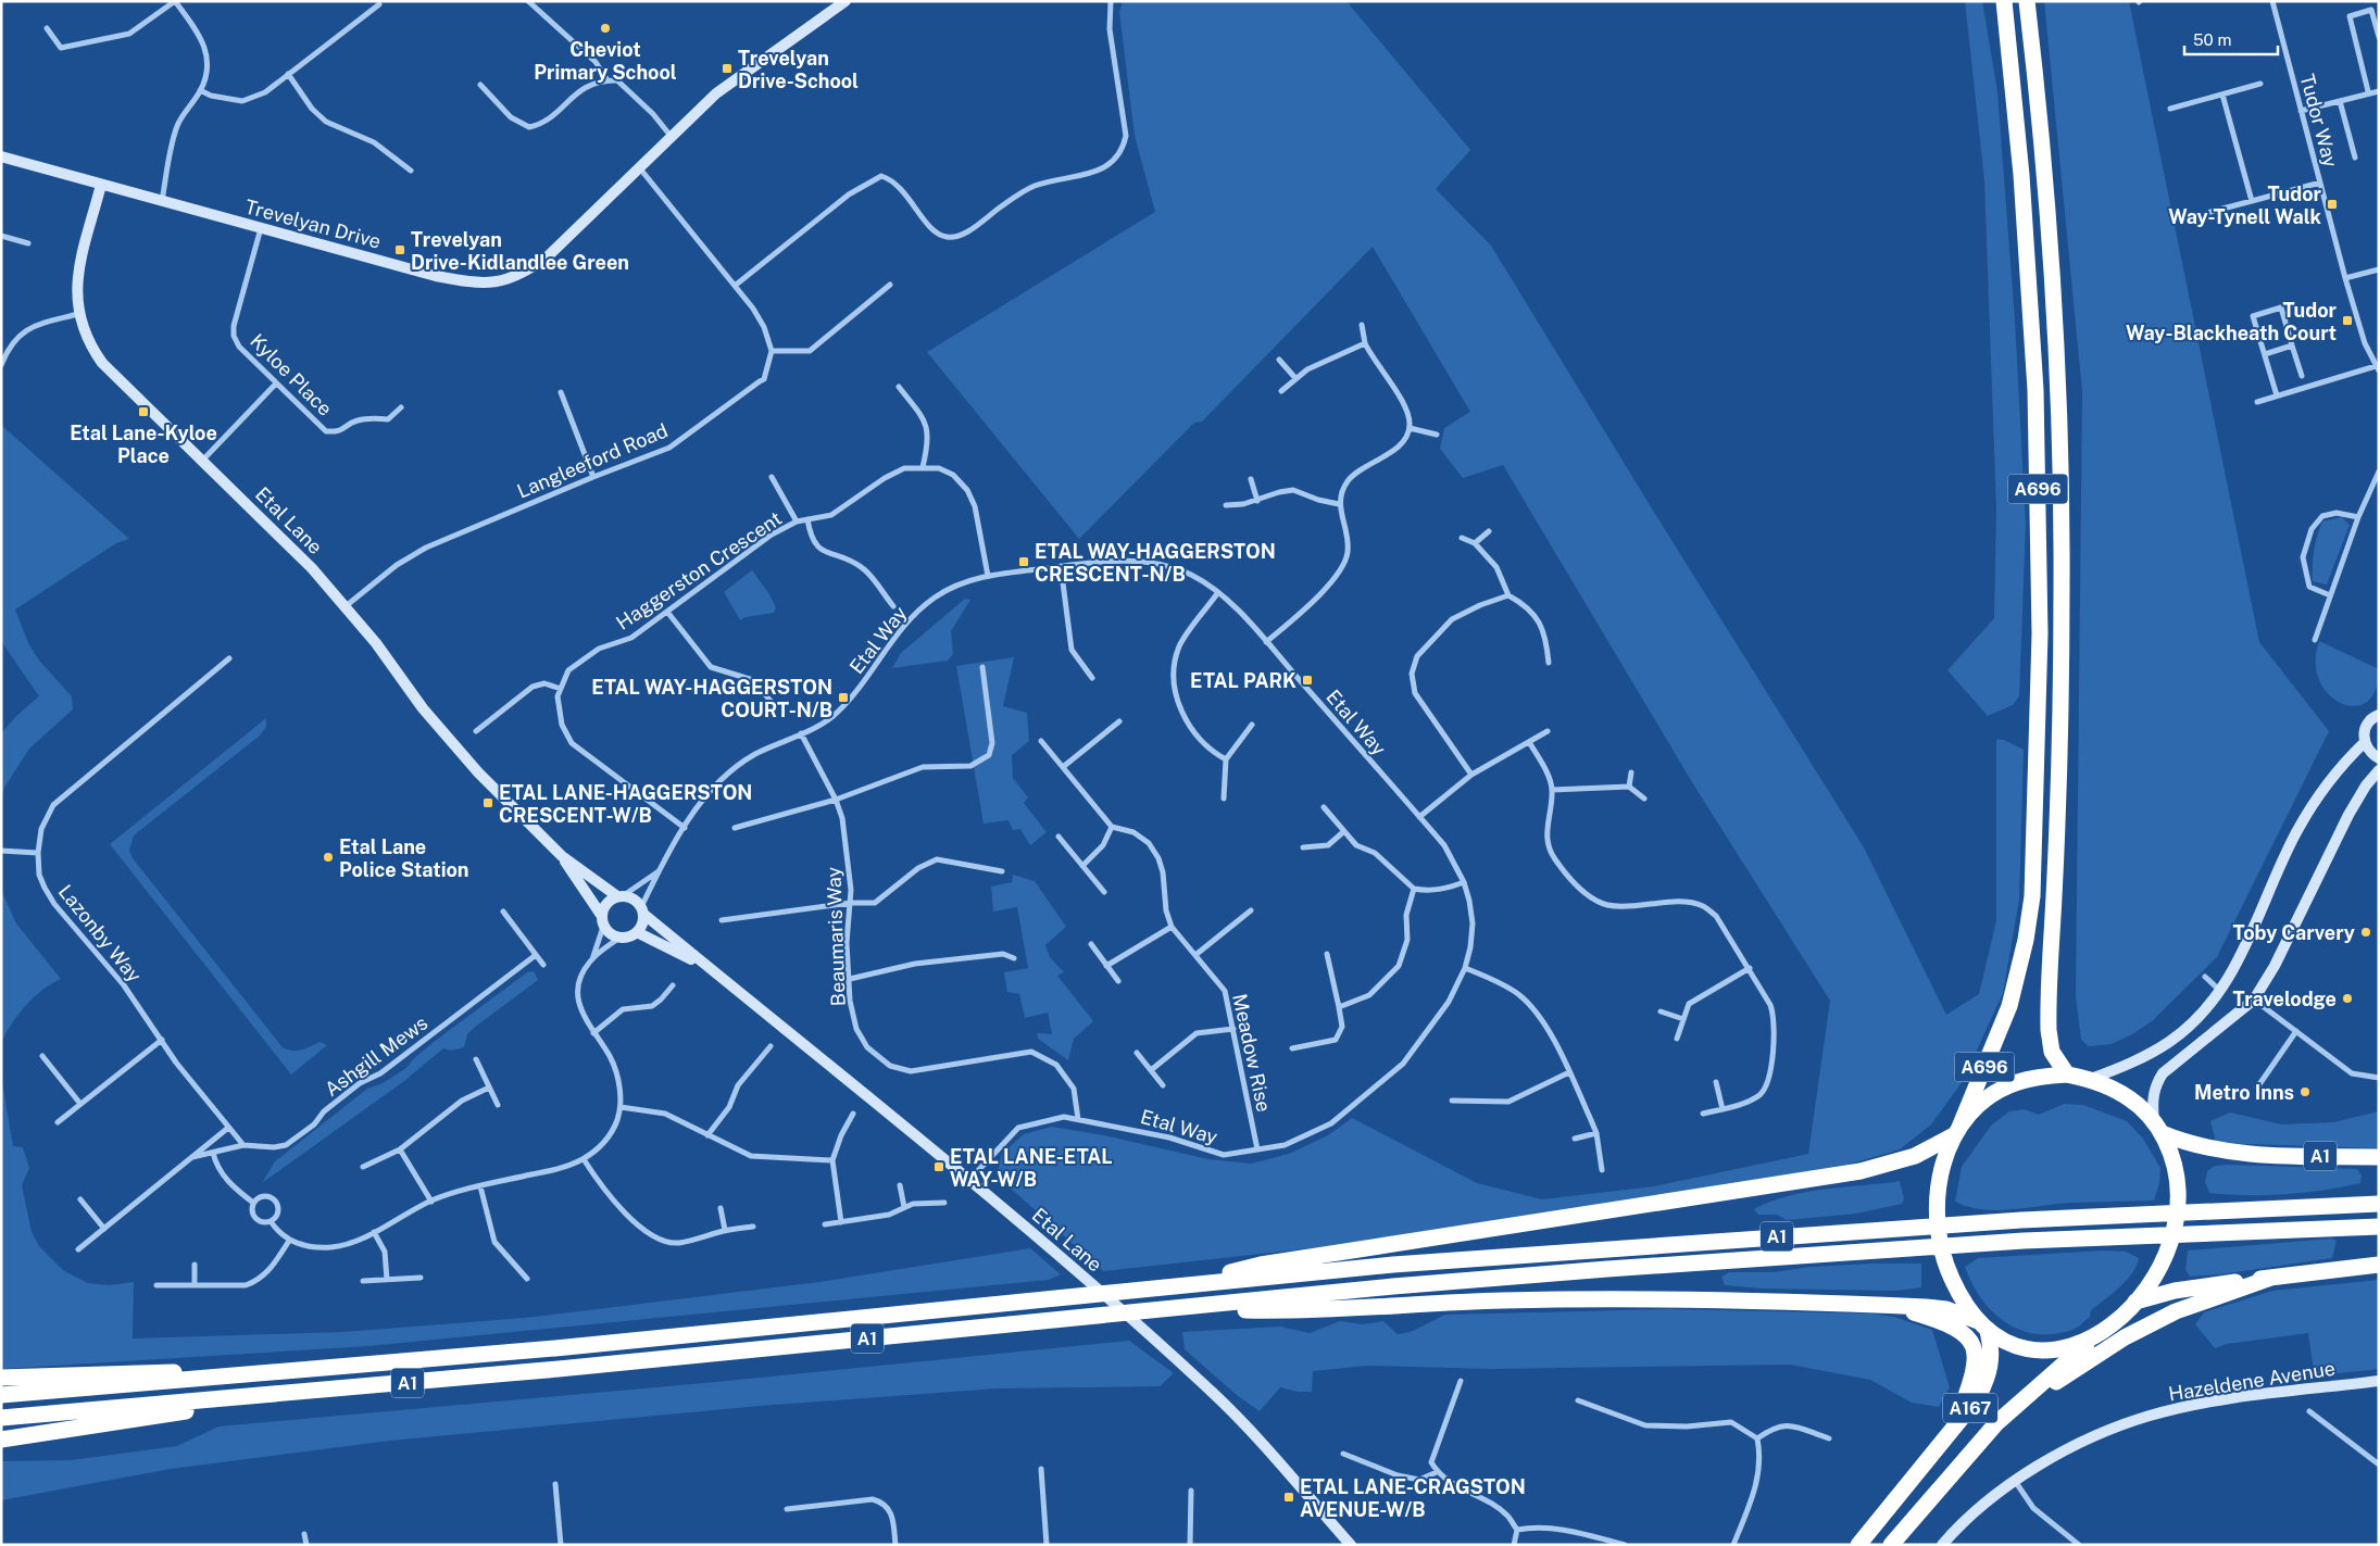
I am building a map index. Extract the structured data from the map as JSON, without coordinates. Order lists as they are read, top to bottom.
{
  "streets": {
    "highway": ["A696", "A1", "A167"],
    "street": [
      "Tudor Way",
      "Trevelyan Drive",
      "Kyloe Place",
      "Langleeford Road",
      "Etal Lane",
      "Haggerston Crescent",
      "Etal Way",
      "Lazonby Way",
      "Beaumaris Way",
      "Meadow Rise",
      "Ashgill Mews",
      "Hazeldene Avenue"
    ]
  },
  "crossings": [
    ["Trevelyan Drive", "Kyloe Place"],
    ["Trevelyan Drive", "Etal Lane"],
    ["Langleeford Road", "Etal Lane"],
    ["A696", "A1"],
    ["Etal Lane", "Etal Way"],
    ["Haggerston Crescent", "Etal Way"],
    ["Etal Way", "Beaumaris Way"],
    ["Etal Way", "Meadow Rise"],
    ["Lazonby Way", "Ashgill Mews"],
    ["A1", "A167"]
  ],
  "places": {
    "other": [
      "Cheviot Primary School",
      "Etal Lane Police Station",
      "Toby Carvery",
      "Travelodge",
      "Metro Inns"
    ],
    "transit": [
      "Trevelyan Drive-School",
      "Tudor Way-Tynell Walk",
      "Trevelyan Drive-Kidlandlee Green",
      "Tudor Way-Blackheath Court",
      "Etal Lane-Kyloe Place",
      "ETAL WAY-HAGGERSTON CRESCENT-N/B",
      "ETAL PARK",
      "ETAL WAY-HAGGERSTON COURT-N/B",
      "ETAL LANE-HAGGERSTON CRESCENT-W/B",
      "ETAL LANE-ETAL WAY-W/B",
      "ETAL LANE-CRAGSTON AVENUE-W/B"
    ]
  },
  "scale_bar": "50 m"
}
